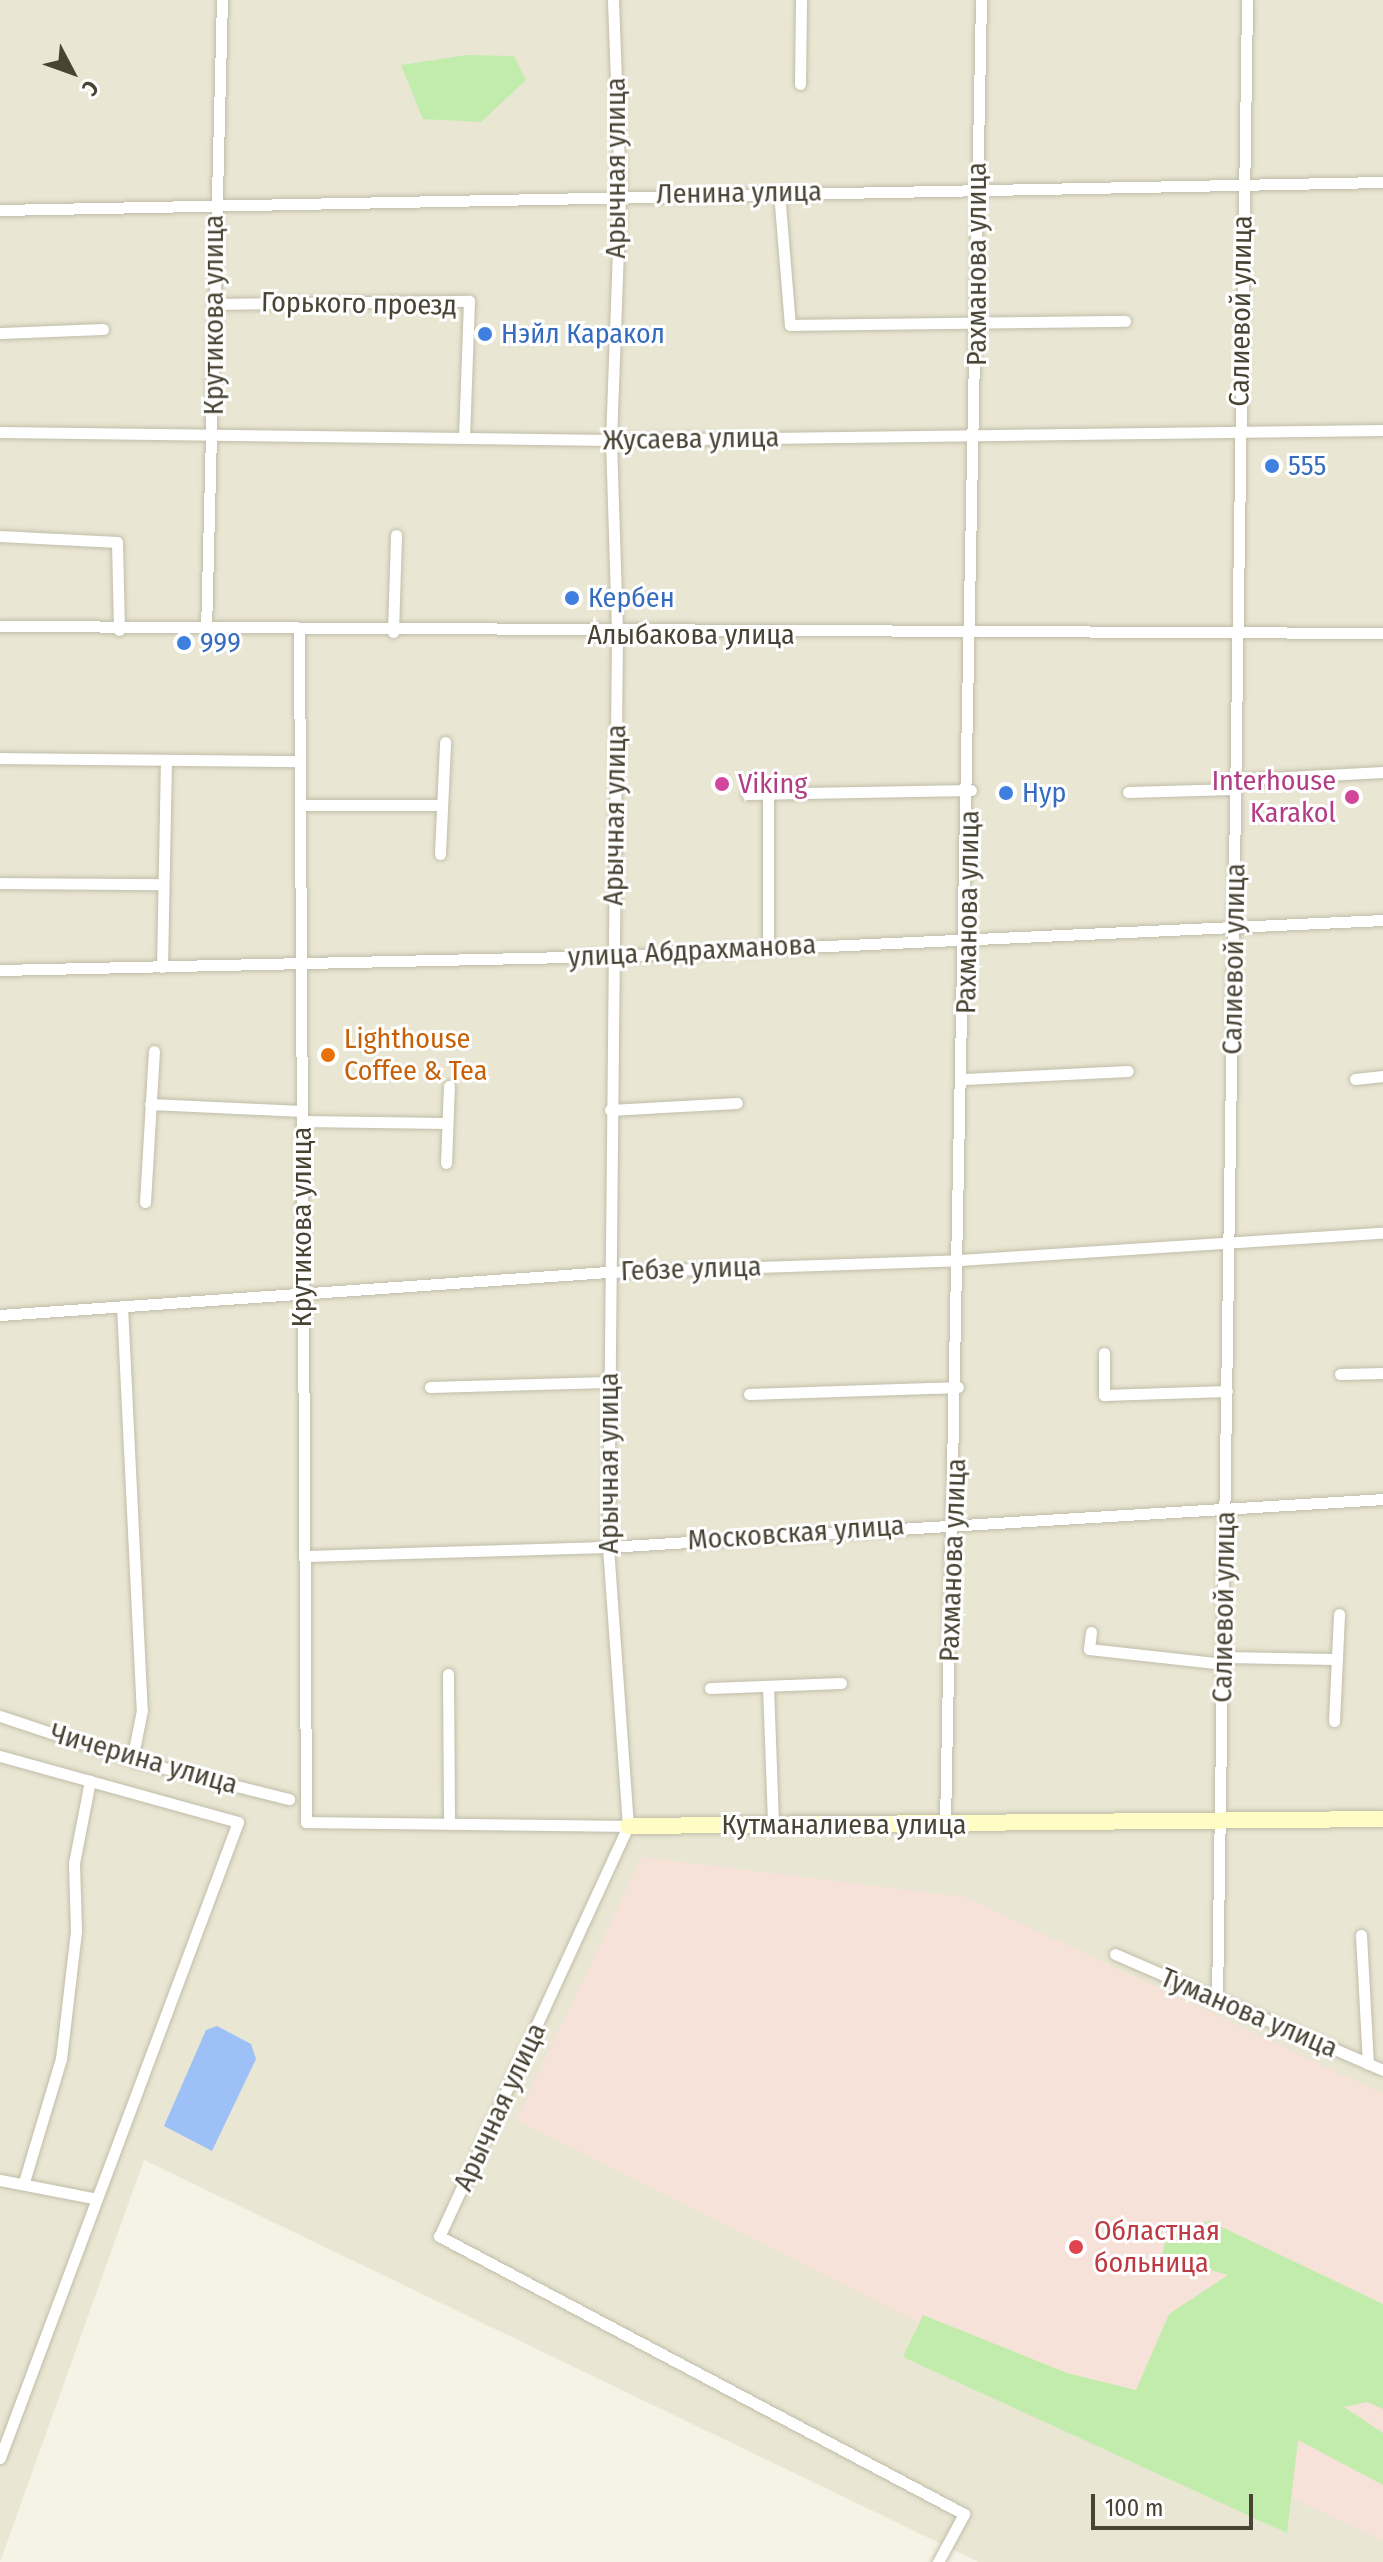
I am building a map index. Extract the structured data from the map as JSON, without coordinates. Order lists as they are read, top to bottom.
{
  "streets": {
    "street": [
      "Арычная улица",
      "Ленина улица",
      "Рахманова улица",
      "Горького проезд",
      "Салиевой улица",
      "Крутикова улица",
      "Жусаева улица",
      "Алыбакова улица",
      "улица Абдрахманова",
      "Гебзе улица",
      "Московская улица",
      "Чичерина улица",
      "Кутманалиева улица",
      "Туманова улица"
    ]
  },
  "crossings": [
    ["Арычная улица", "Ленина улица"],
    ["Арычная улица", "Жусаева улица"],
    ["Арычная улица", "Алыбакова улица"],
    ["Арычная улица", "улица Абдрахманова"],
    ["Арычная улица", "Гебзе улица"],
    ["Арычная улица", "Московская улица"],
    ["Арычная улица", "Кутманалиева улица"],
    ["Ленина улица", "Рахманова улица"],
    ["Ленина улица", "Салиевой улица"],
    ["Ленина улица", "Крутикова улица"],
    ["Рахманова улица", "Жусаева улица"],
    ["Рахманова улица", "Алыбакова улица"],
    ["Рахманова улица", "улица Абдрахманова"],
    ["Рахманова улица", "Гебзе улица"],
    ["Рахманова улица", "Московская улица"],
    ["Рахманова улица", "Кутманалиева улица"],
    ["Горького проезд", "Крутикова улица"],
    ["Горького проезд", "Жусаева улица"],
    ["Салиевой улица", "Жусаева улица"],
    ["Салиевой улица", "Алыбакова улица"],
    ["Салиевой улица", "улица Абдрахманова"],
    ["Салиевой улица", "Гебзе улица"],
    ["Салиевой улица", "Московская улица"],
    ["Салиевой улица", "Кутманалиева улица"],
    ["Салиевой улица", "Туманова улица"],
    ["Крутикова улица", "Жусаева улица"],
    ["Крутикова улица", "Алыбакова улица"],
    ["Крутикова улица", "улица Абдрахманова"],
    ["Крутикова улица", "Гебзе улица"],
    ["Крутикова улица", "Московская улица"],
    ["Крутикова улица", "Кутманалиева улица"]
  ],
  "places": [
    "Нэйл Каракол",
    "555",
    "Кербен",
    "999",
    "Viking",
    "Нур",
    "Interhouse Karakol",
    "Lighthouse Coffee & Tea",
    "Областная больница"
  ],
  "scale_bar": "100 m",
  "north": "bottom right"
}
